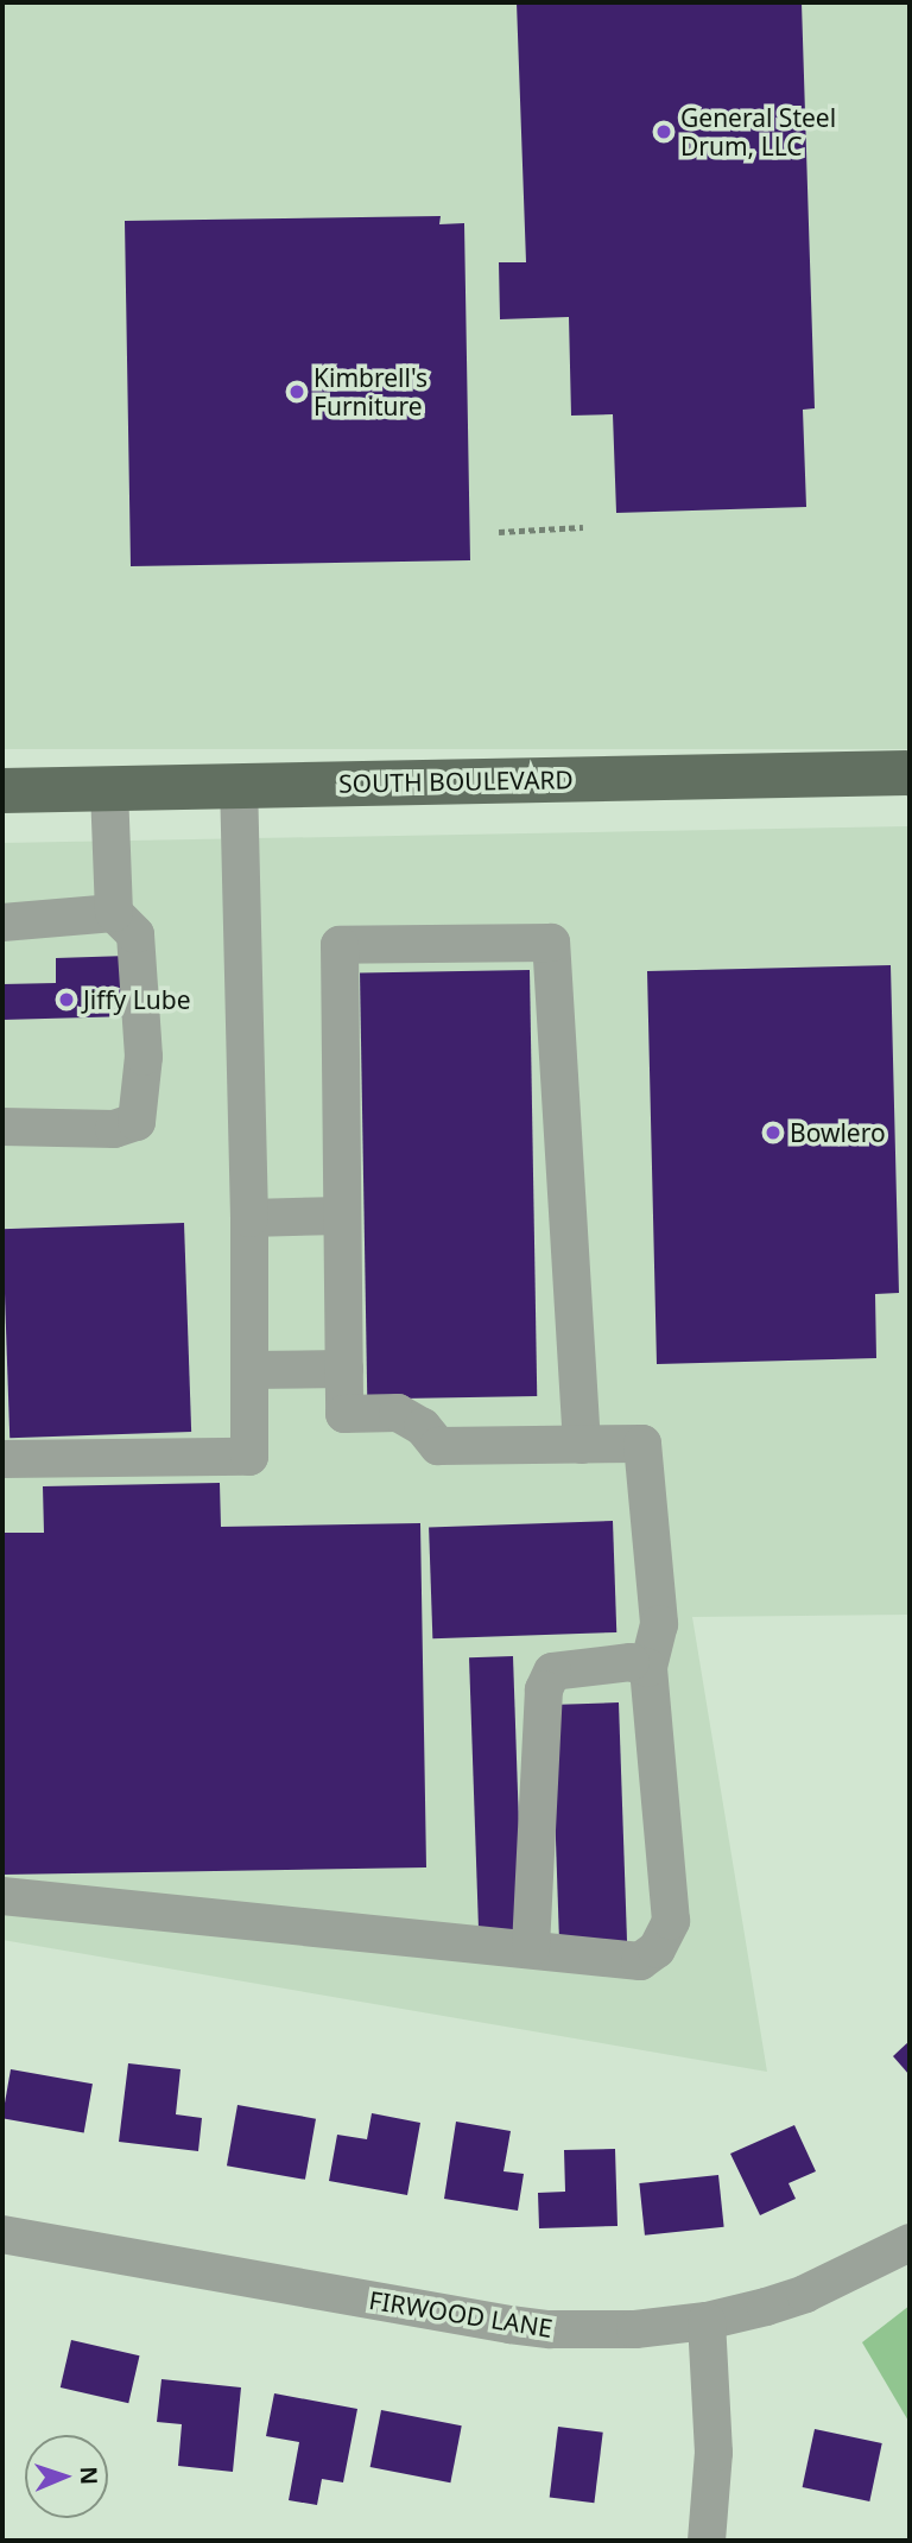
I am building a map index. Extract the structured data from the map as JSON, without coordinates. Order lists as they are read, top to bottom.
{
  "streets": {
    "main road": ["SOUTH BOULEVARD"],
    "street": ["FIRWOOD LANE"]
  },
  "places": [
    "General Steel Drum, LLC",
    "Kimbrell's Furniture",
    "Jiffy Lube",
    "Bowlero"
  ],
  "north": "right"
}
